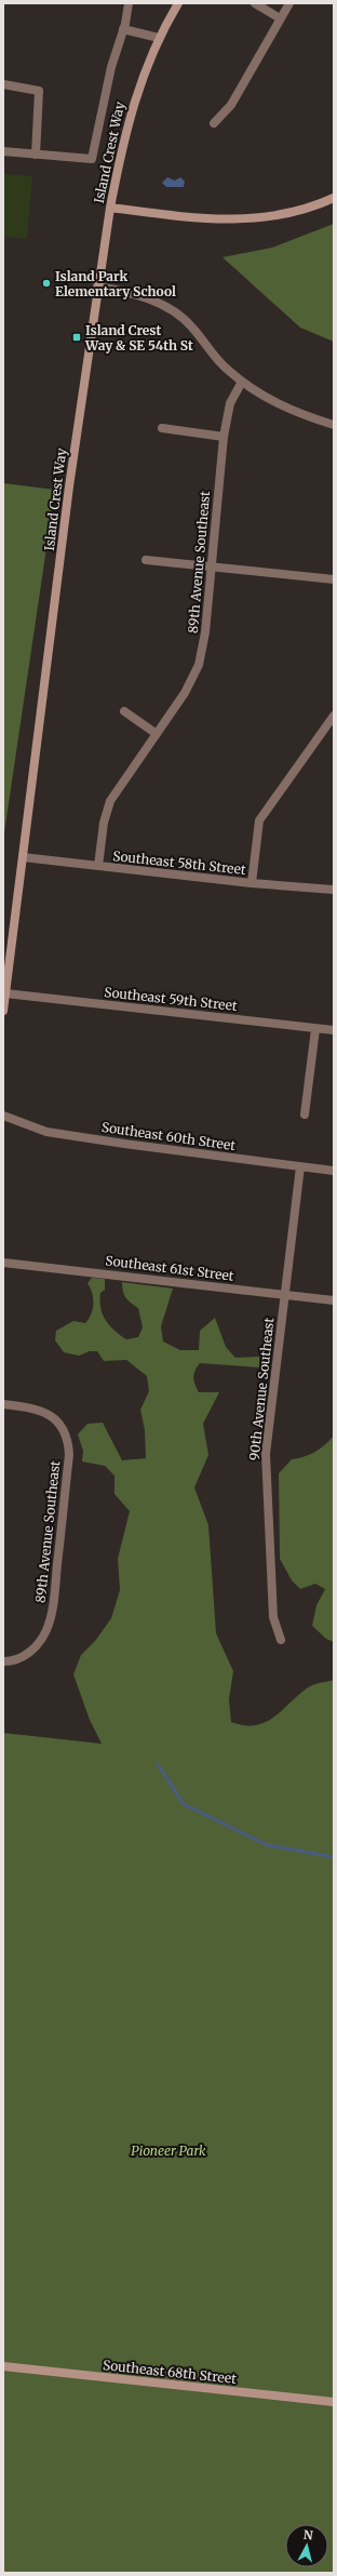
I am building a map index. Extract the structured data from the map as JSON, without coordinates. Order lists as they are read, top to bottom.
{
  "streets": {
    "main road": ["Island Crest Way", "Southeast 68th Street"],
    "street": [
      "89th Avenue Southeast",
      "Southeast 58th Street",
      "Southeast 59th Street",
      "Southeast 60th Street",
      "Southeast 61st Street",
      "90th Avenue Southeast"
    ]
  },
  "crossings": [
    ["Island Crest Way", "Southeast 58th Street"],
    ["Island Crest Way", "Southeast 59th Street"],
    ["89th Avenue Southeast", "Southeast 58th Street"],
    ["Southeast 60th Street", "90th Avenue Southeast"],
    ["Southeast 61st Street", "90th Avenue Southeast"]
  ],
  "parks": ["Pioneer Park"],
  "places": {
    "other": ["Island Park Elementary School"],
    "transit": ["Island Crest Way & SE 54th St"]
  },
  "north": "top"
}
